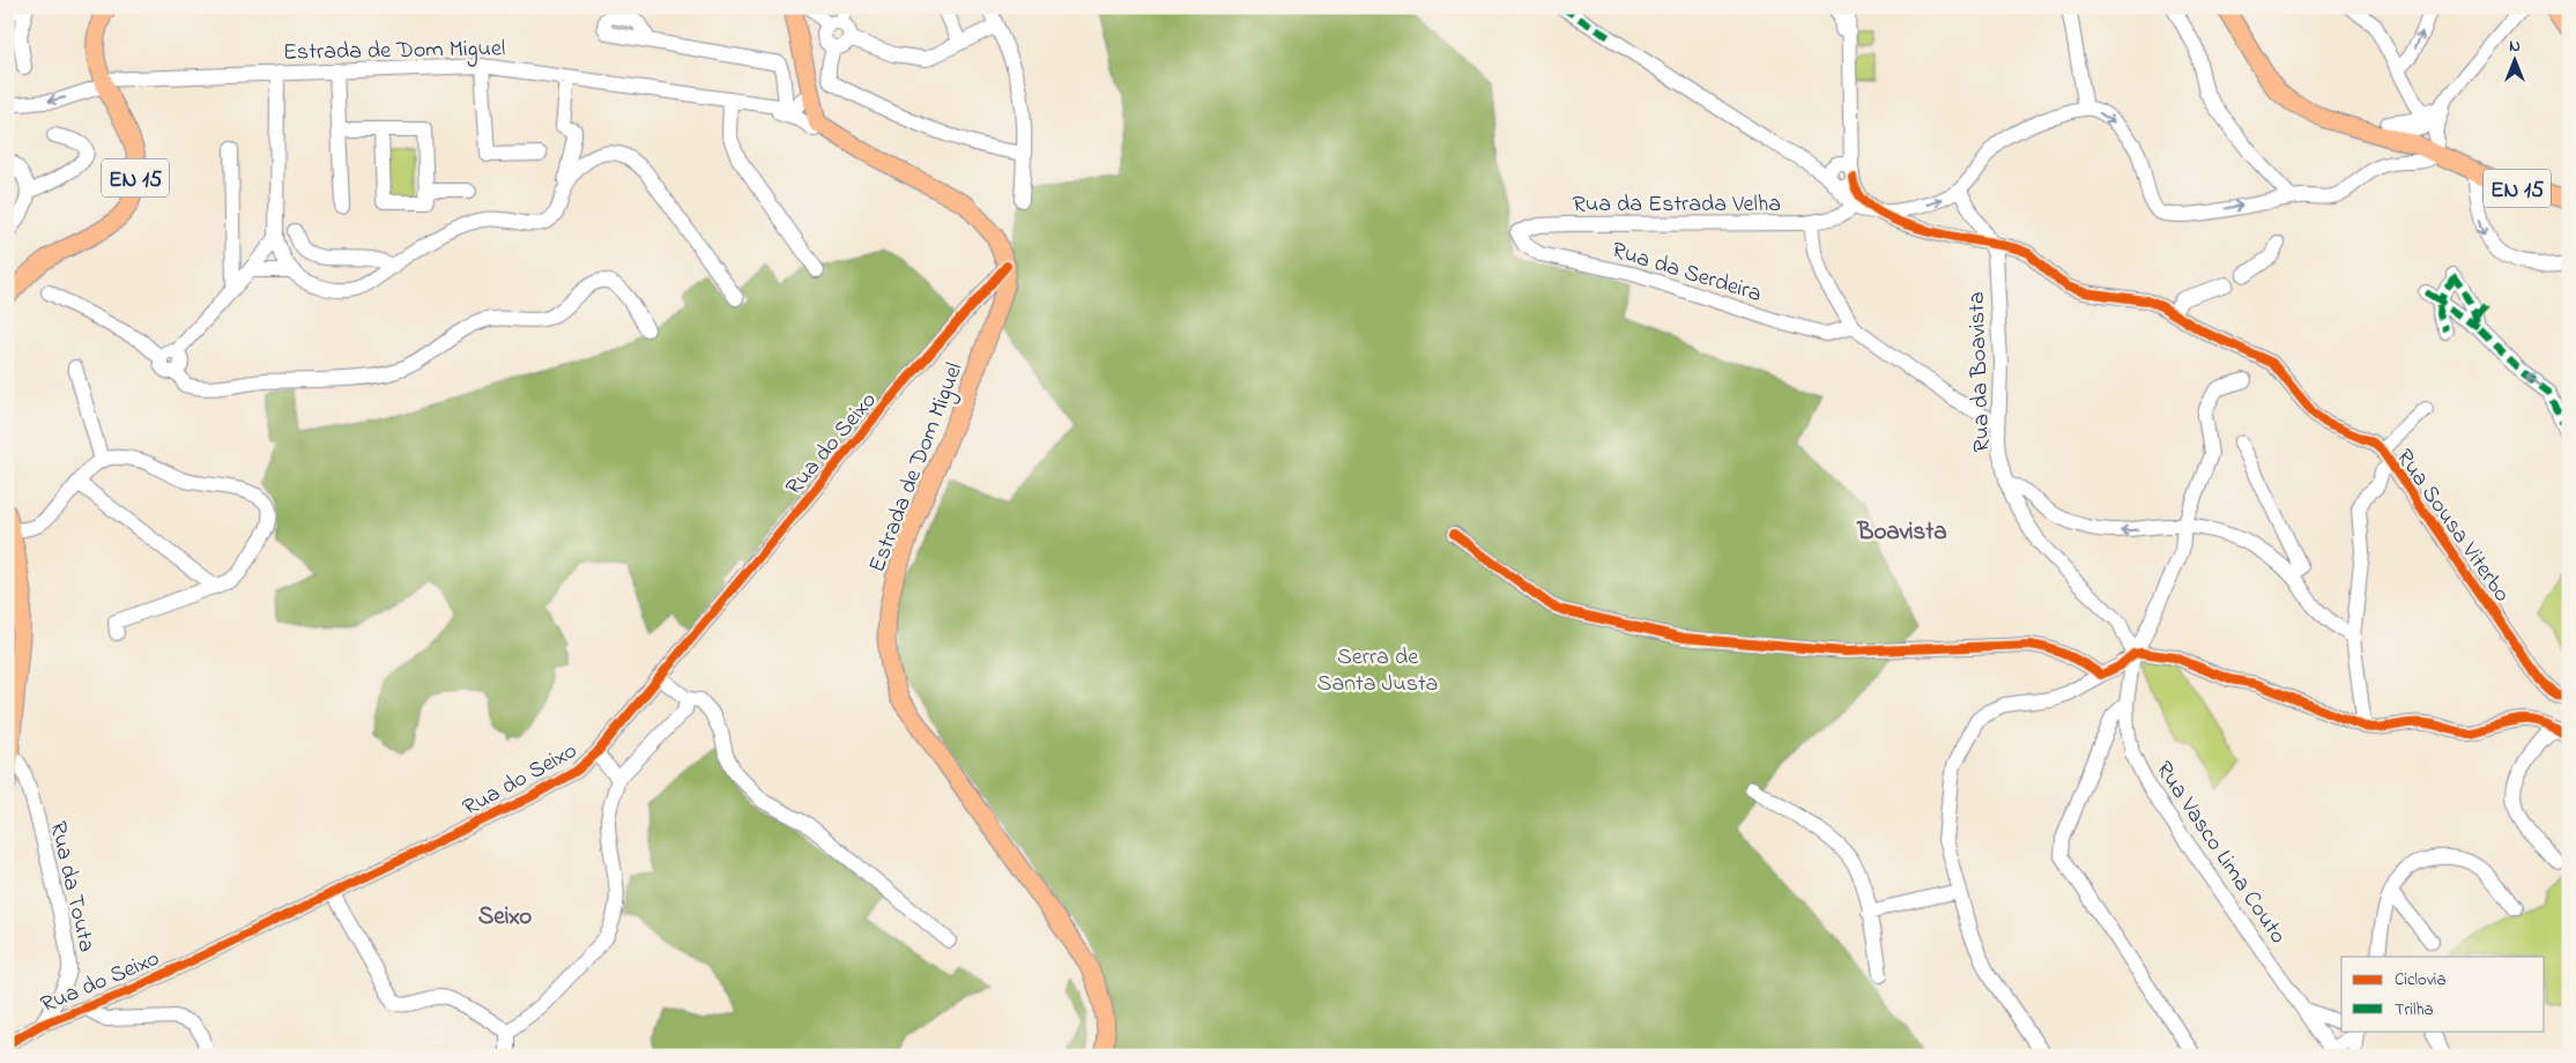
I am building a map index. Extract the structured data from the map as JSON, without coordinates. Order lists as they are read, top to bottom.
{
  "streets": {
    "main road": ["Estrada de Dom Miguel", "EN 15"],
    "street": [
      "Rua da Estrada Velha",
      "Rua da Serdeira",
      "Rua da Boavista",
      "Rua do Seixo",
      "Rua Sousa Viterbo",
      "Rua Vasco Lima Couto",
      "Rua da Touta"
    ]
  },
  "crossings": [
    ["Estrada de Dom Miguel", "EN 15"],
    ["Estrada de Dom Miguel", "Rua do Seixo"],
    ["Rua da Estrada Velha", "Rua da Serdeira"],
    ["Rua da Boavista", "Rua Sousa Viterbo"],
    ["Rua do Seixo", "Rua da Touta"]
  ],
  "districts": ["Boavista", "Seixo"],
  "parks": ["Serra de Santa Justa"],
  "legend": ["Ciclovia", "Trilha"],
  "north": "top"
}
